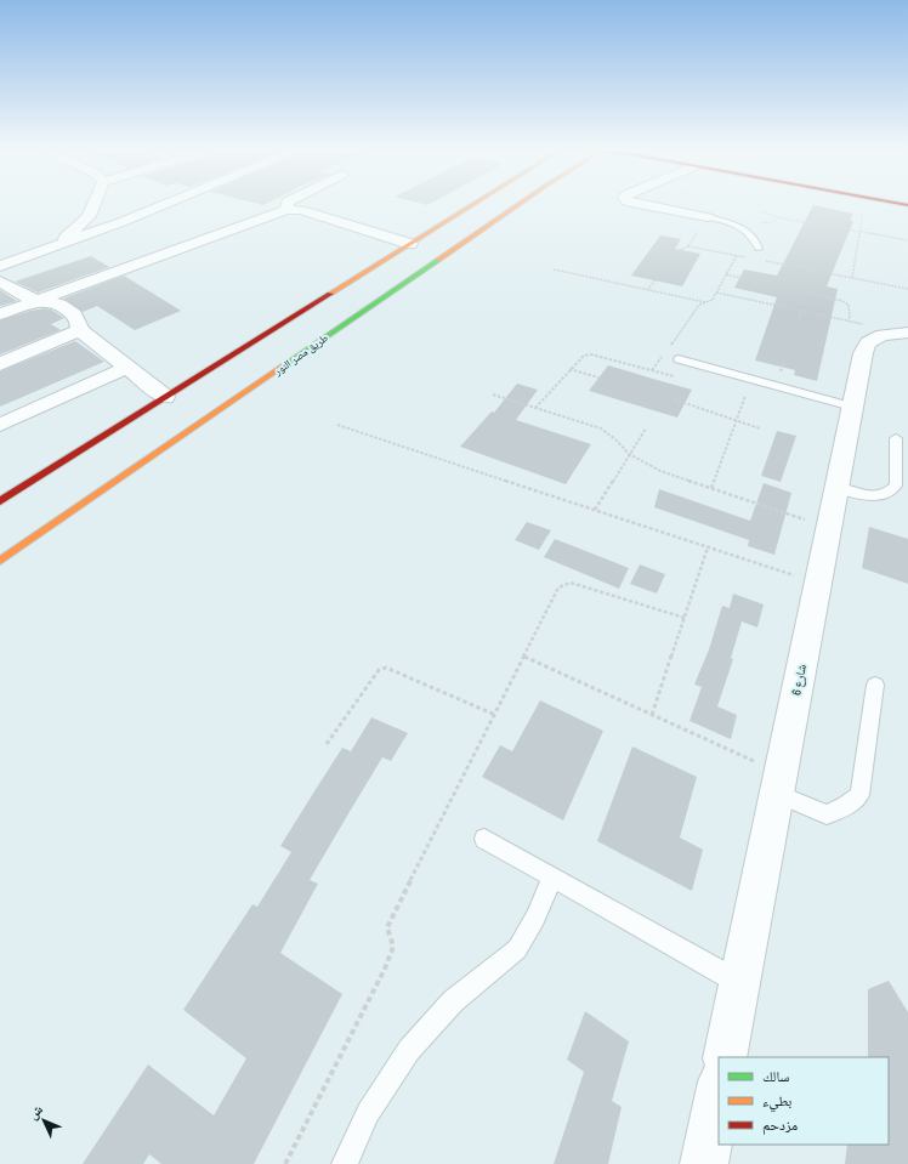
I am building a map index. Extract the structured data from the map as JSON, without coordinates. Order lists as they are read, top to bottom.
{
  "streets": {
    "street": ["طريق مصر النور", "شارع 6"]
  },
  "legend": ["سالك", "بطيء", "مزدحم"],
  "north": "top left"
}
